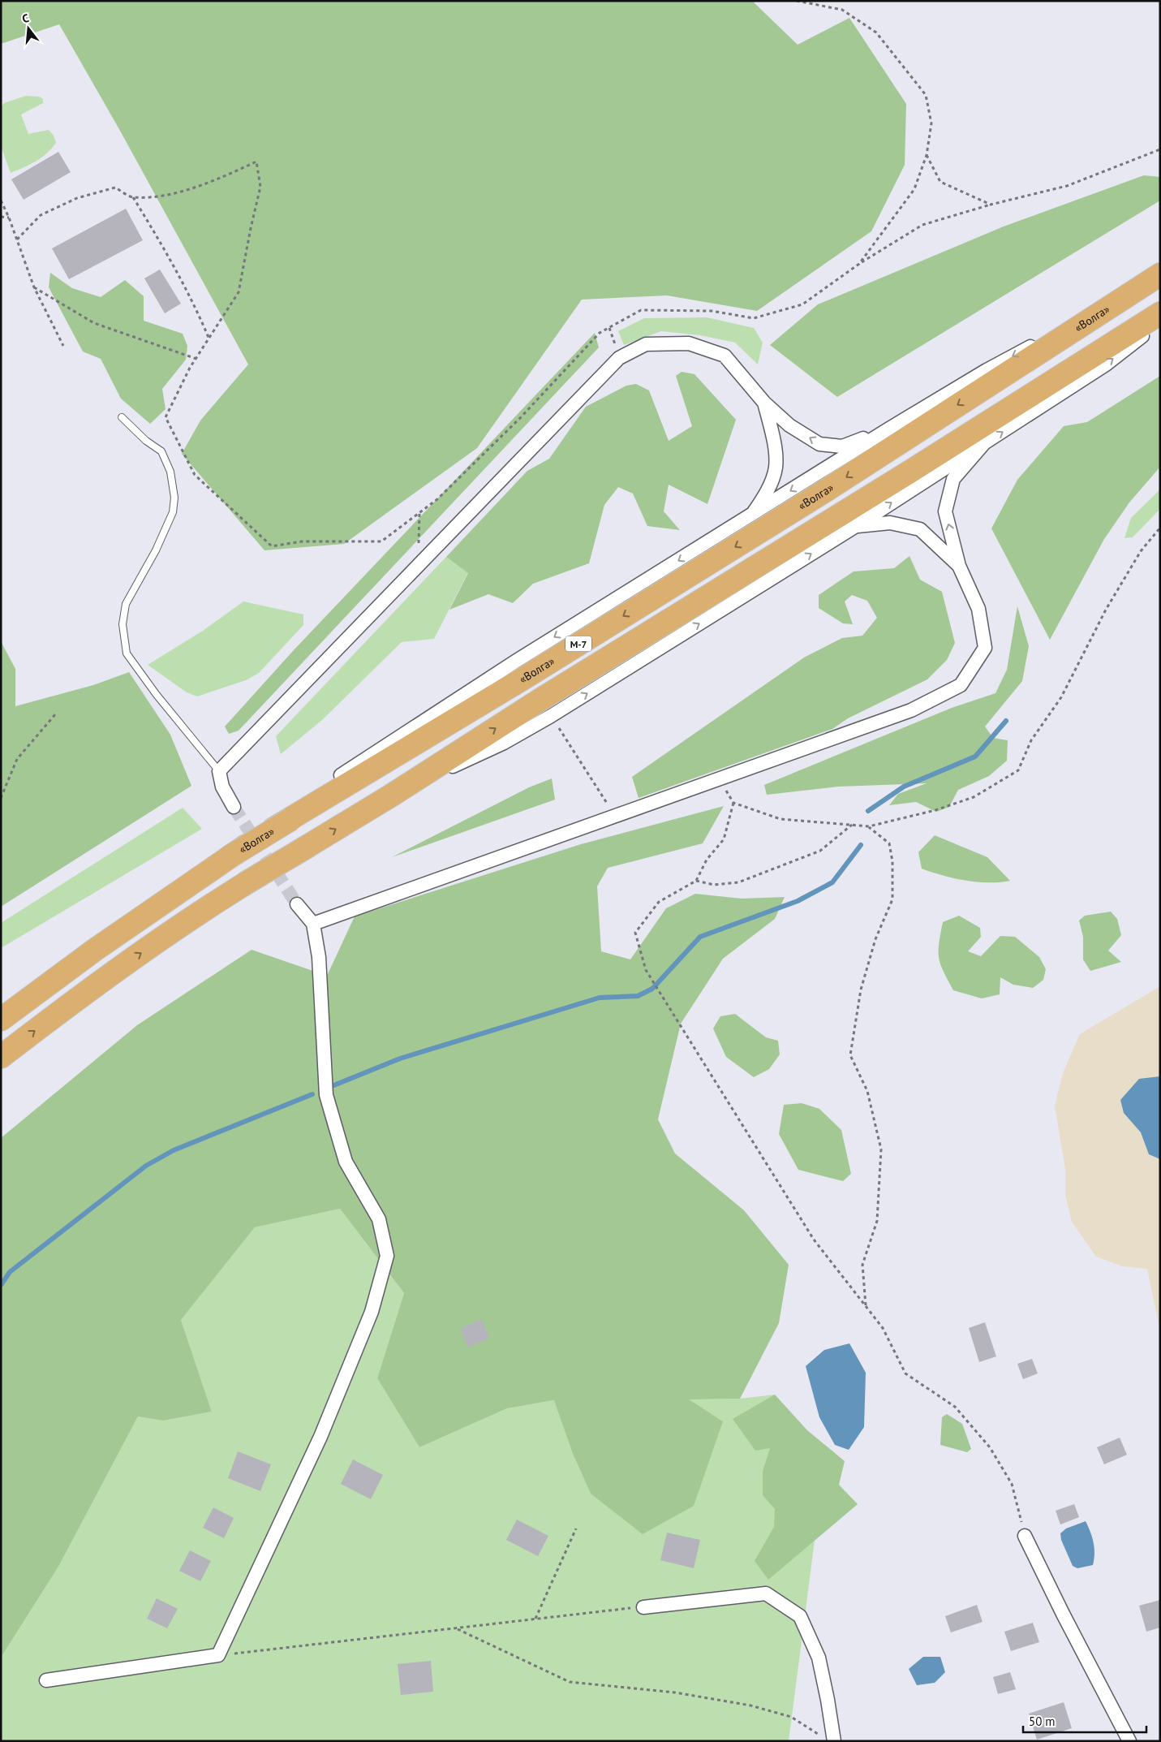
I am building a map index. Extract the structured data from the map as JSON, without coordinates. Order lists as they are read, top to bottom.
{
  "streets": {
    "highway": ["«Волга»", "М-7"]
  },
  "scale_bar": "50 m",
  "north": "top"
}
